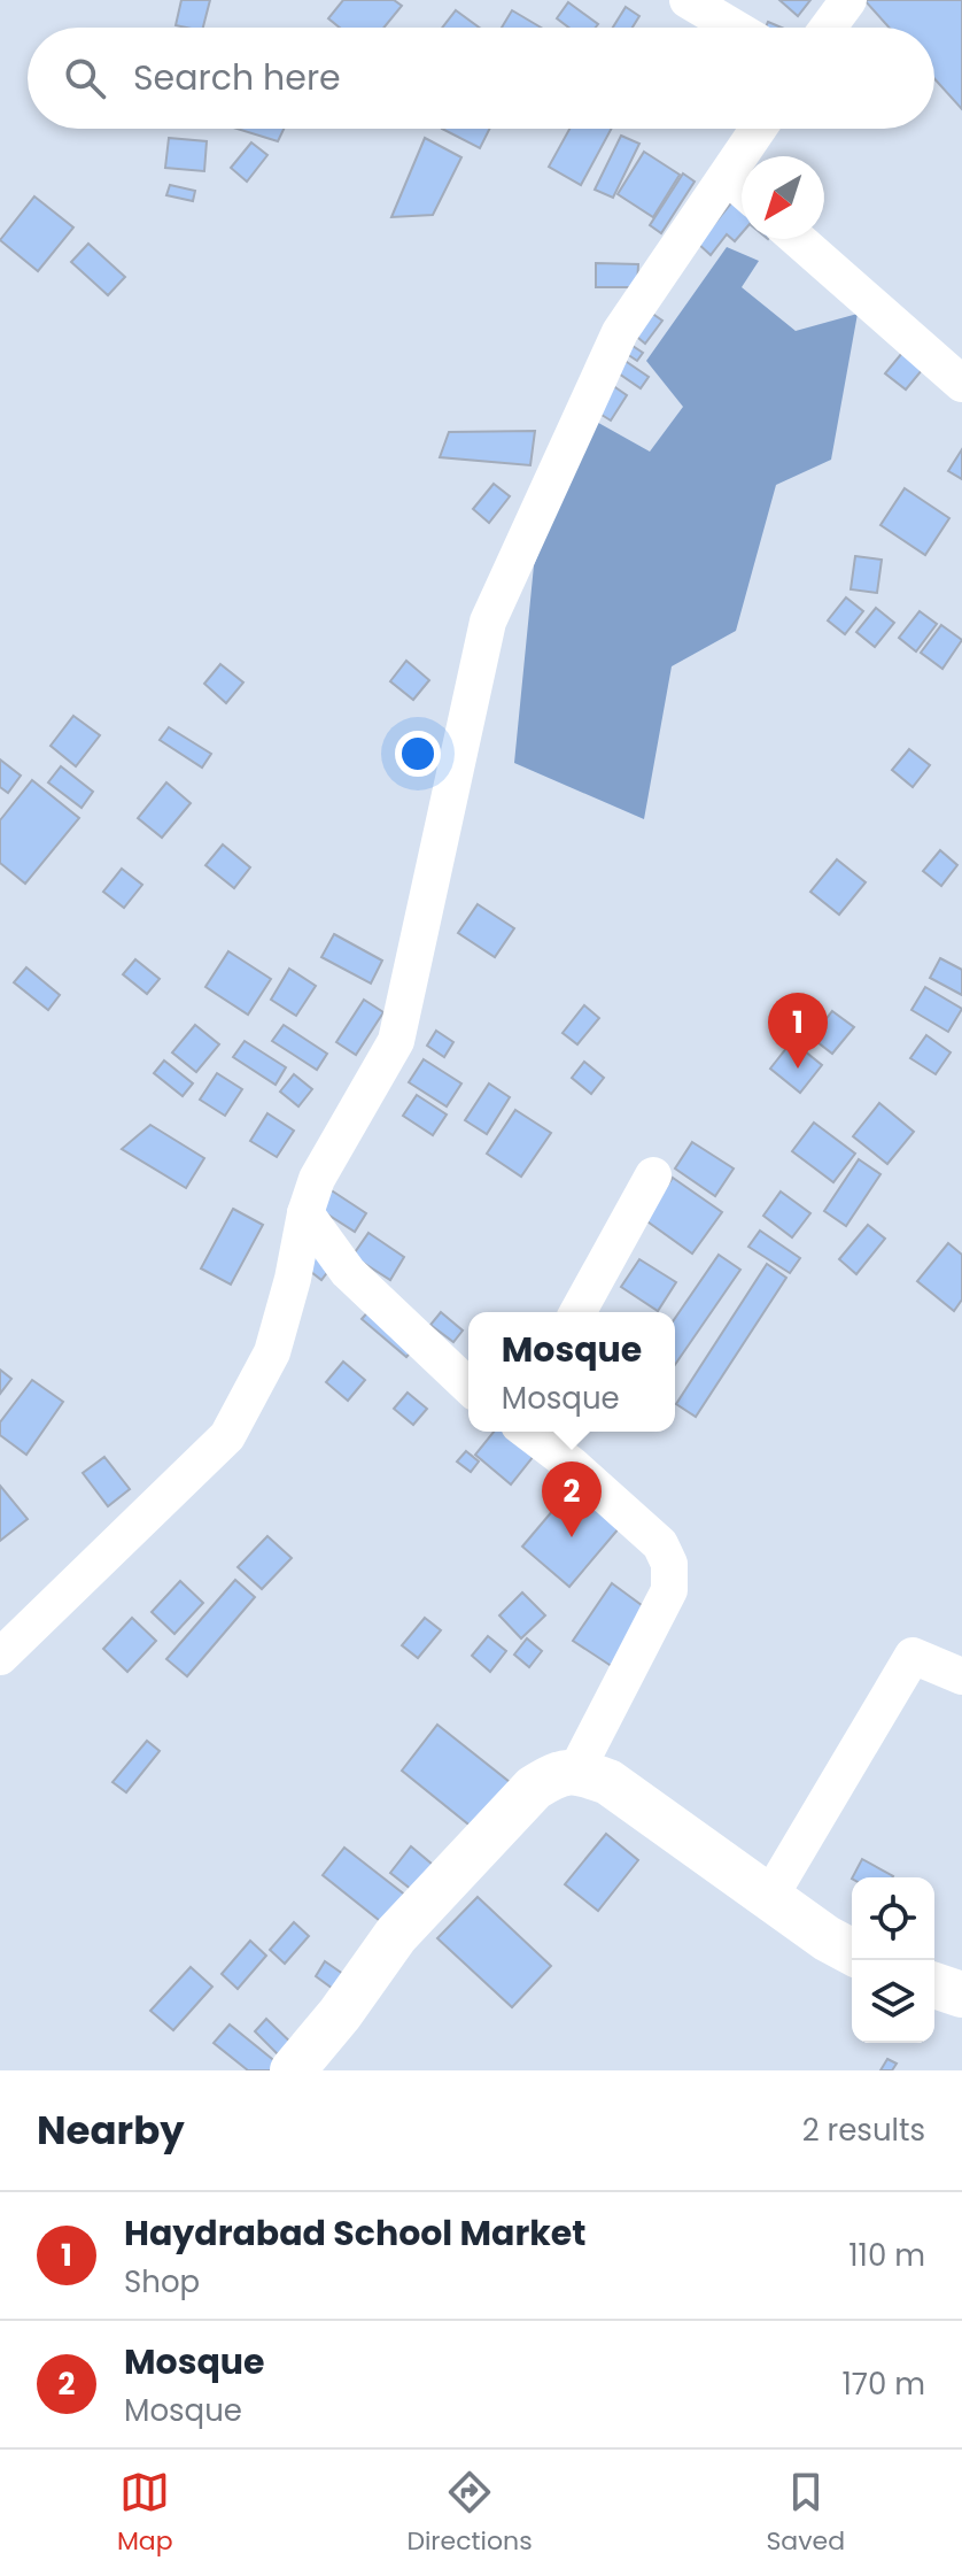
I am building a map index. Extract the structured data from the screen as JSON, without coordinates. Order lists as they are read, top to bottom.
{
  "north": "bottom left",
  "page": {
    "search": "Search here",
    "pins": ["1", "2"],
    "popup": ["Mosque", "Mosque"],
    "heading": ["Nearby", "2 results"],
    "list": [
      {
        "mark": "1",
        "name": "Haydrabad School Market",
        "note": "Shop",
        "value": "110 m"
      },
      {
        "mark": "2",
        "name": "Mosque",
        "note": "Mosque",
        "value": "170 m"
      }
    ],
    "nav": ["Map", "Directions", "Saved"]
  }
}
